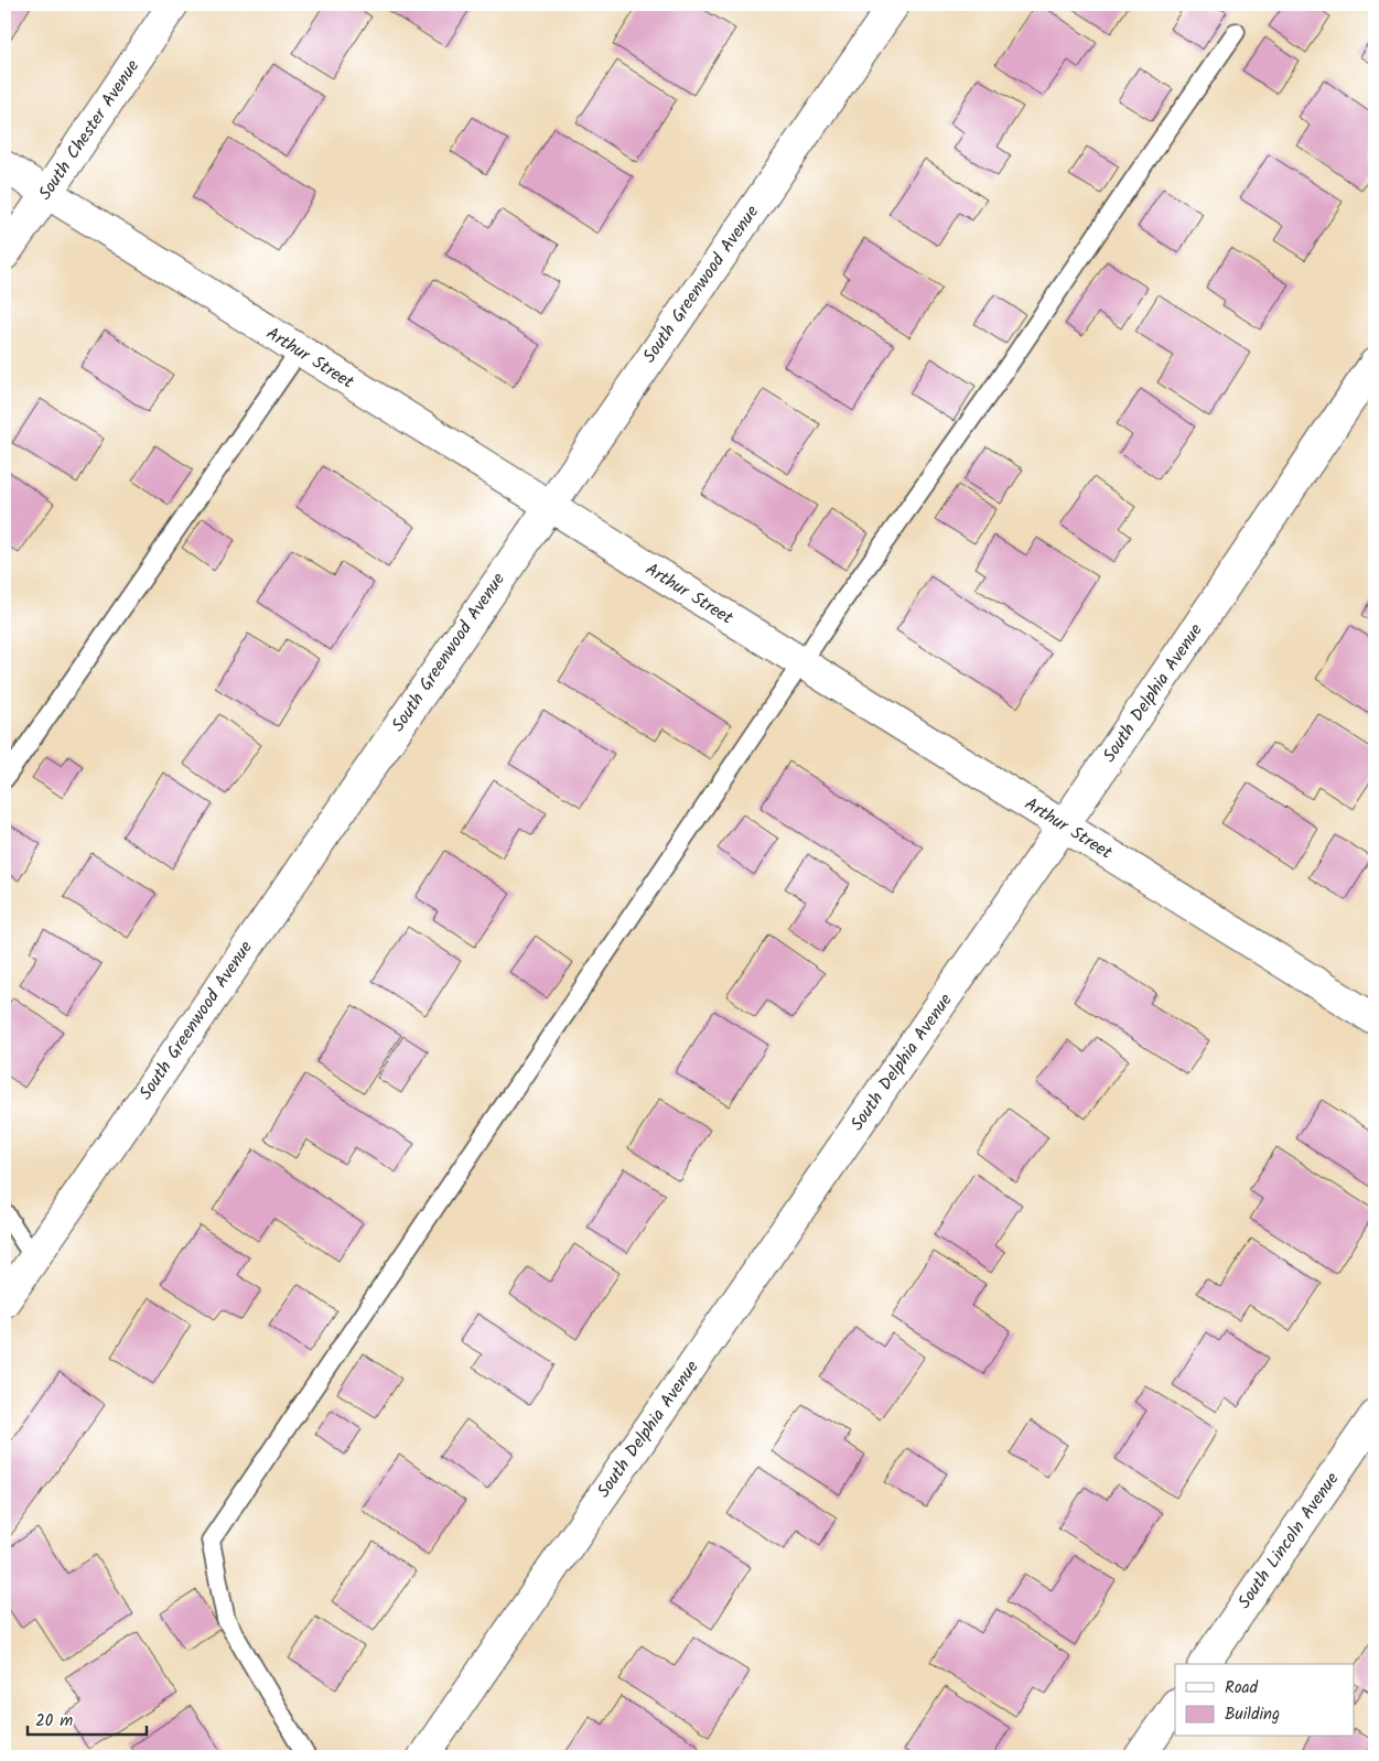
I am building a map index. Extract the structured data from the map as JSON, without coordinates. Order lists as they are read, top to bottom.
{
  "streets": {
    "street": [
      "South Chester Avenue",
      "South Greenwood Avenue",
      "Arthur Street",
      "South Delphia Avenue",
      "South Lincoln Avenue"
    ]
  },
  "crossings": [
    ["South Chester Avenue", "Arthur Street"],
    ["South Greenwood Avenue", "Arthur Street"],
    ["Arthur Street", "South Delphia Avenue"]
  ],
  "legend": ["Road", "Building"],
  "scale_bar": "20 m"
}
